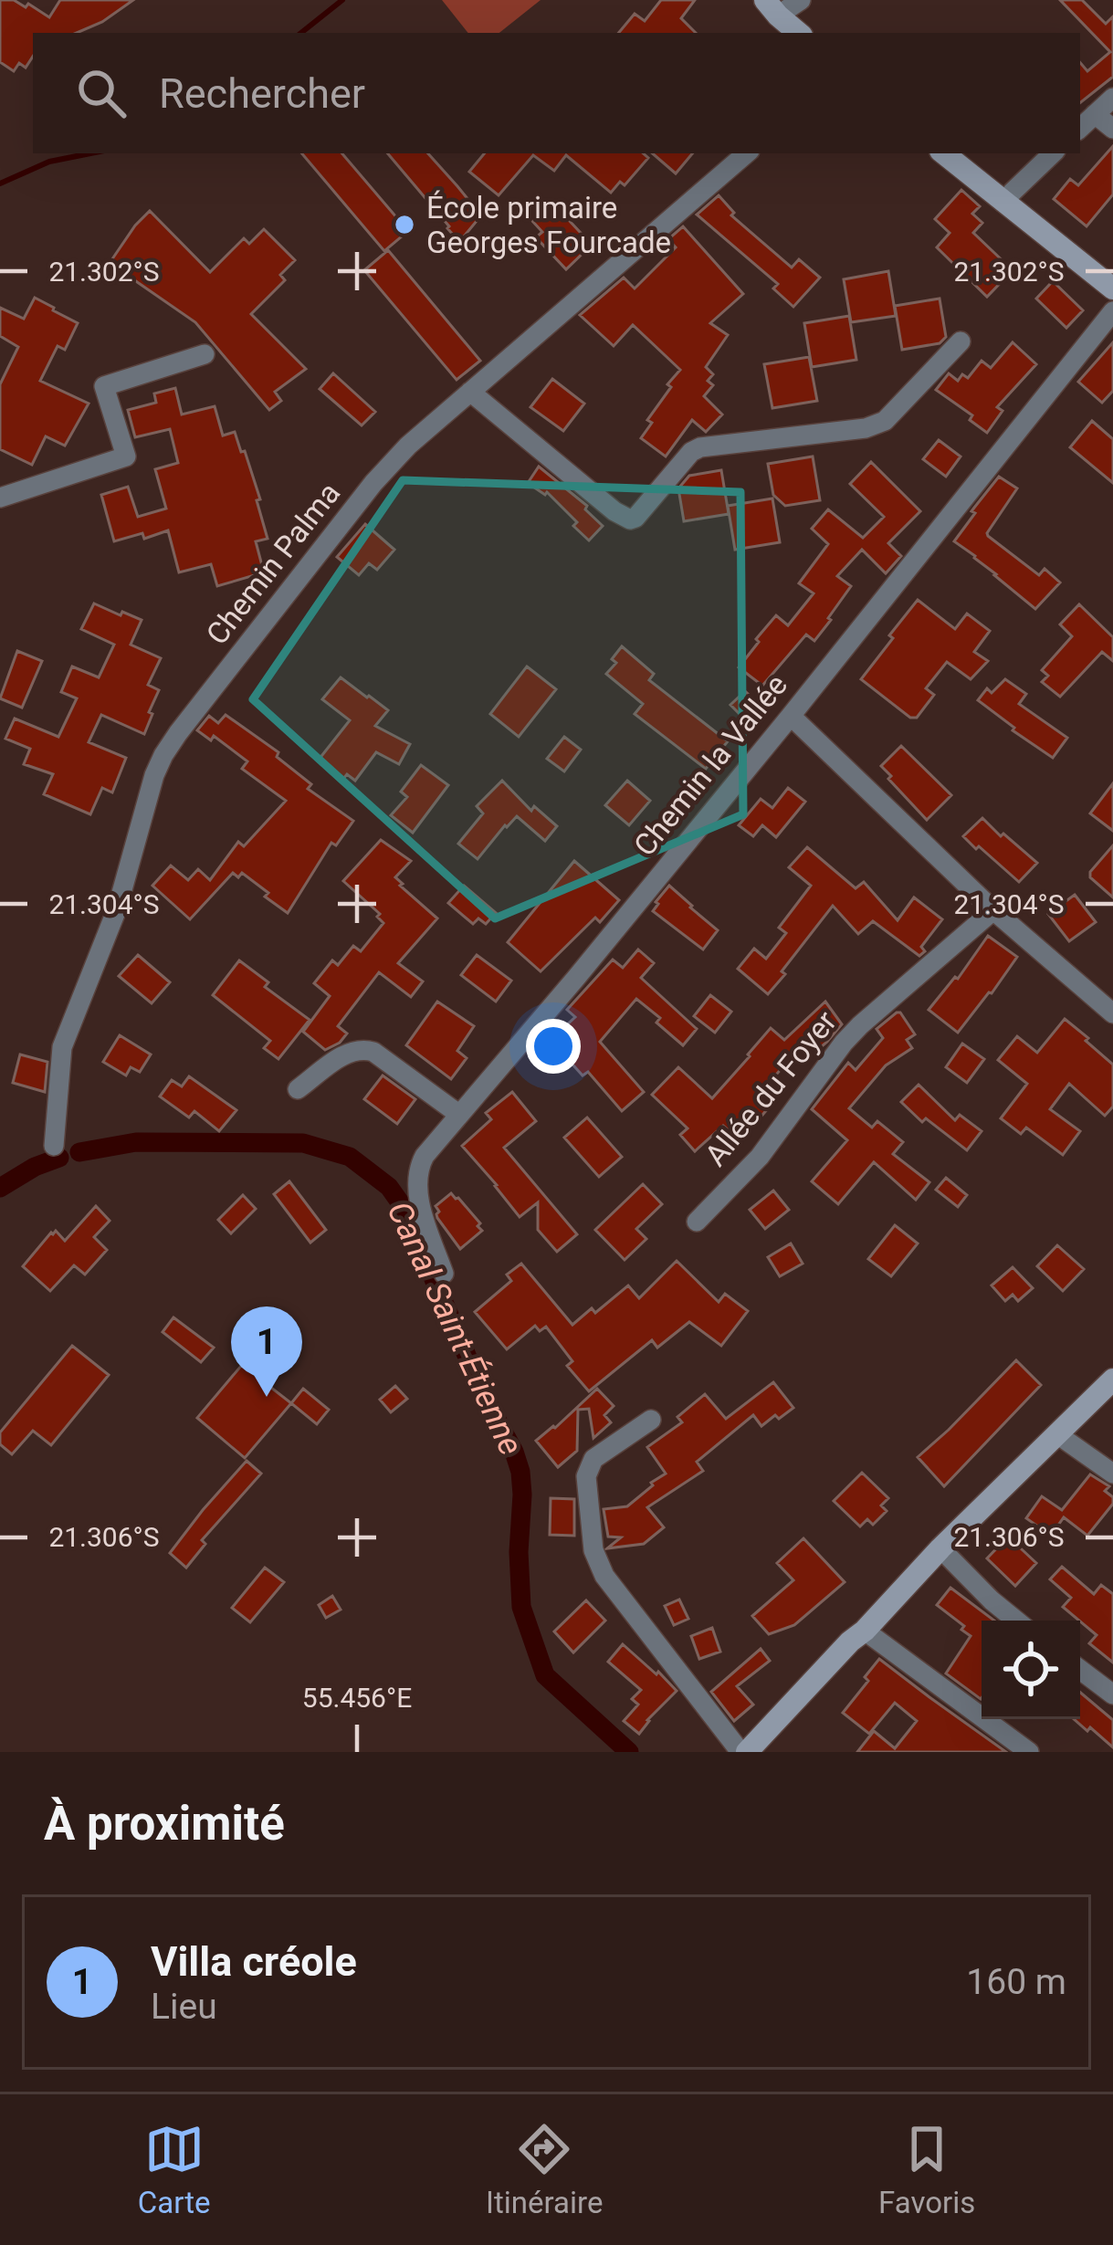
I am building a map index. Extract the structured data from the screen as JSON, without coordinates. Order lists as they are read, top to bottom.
{
  "streets": {
    "street": ["Chemin Palma", "Chemin la Vallée", "Allée du Foyer"]
  },
  "water": ["Canal Saint-Étienne"],
  "places": ["École primaire Georges Fourcade"],
  "page": {
    "search": "Rechercher",
    "pins": "1",
    "heading": "À proximité",
    "list": [
      {
        "mark": "1",
        "name": "Villa créole",
        "note": "Lieu",
        "value": "160 m"
      }
    ],
    "nav": ["Carte", "Itinéraire", "Favoris"]
  },
  "coordinates": [
    "21.302°S",
    "21.304°S",
    "21.306°S",
    "55.456°E"
  ]
}
